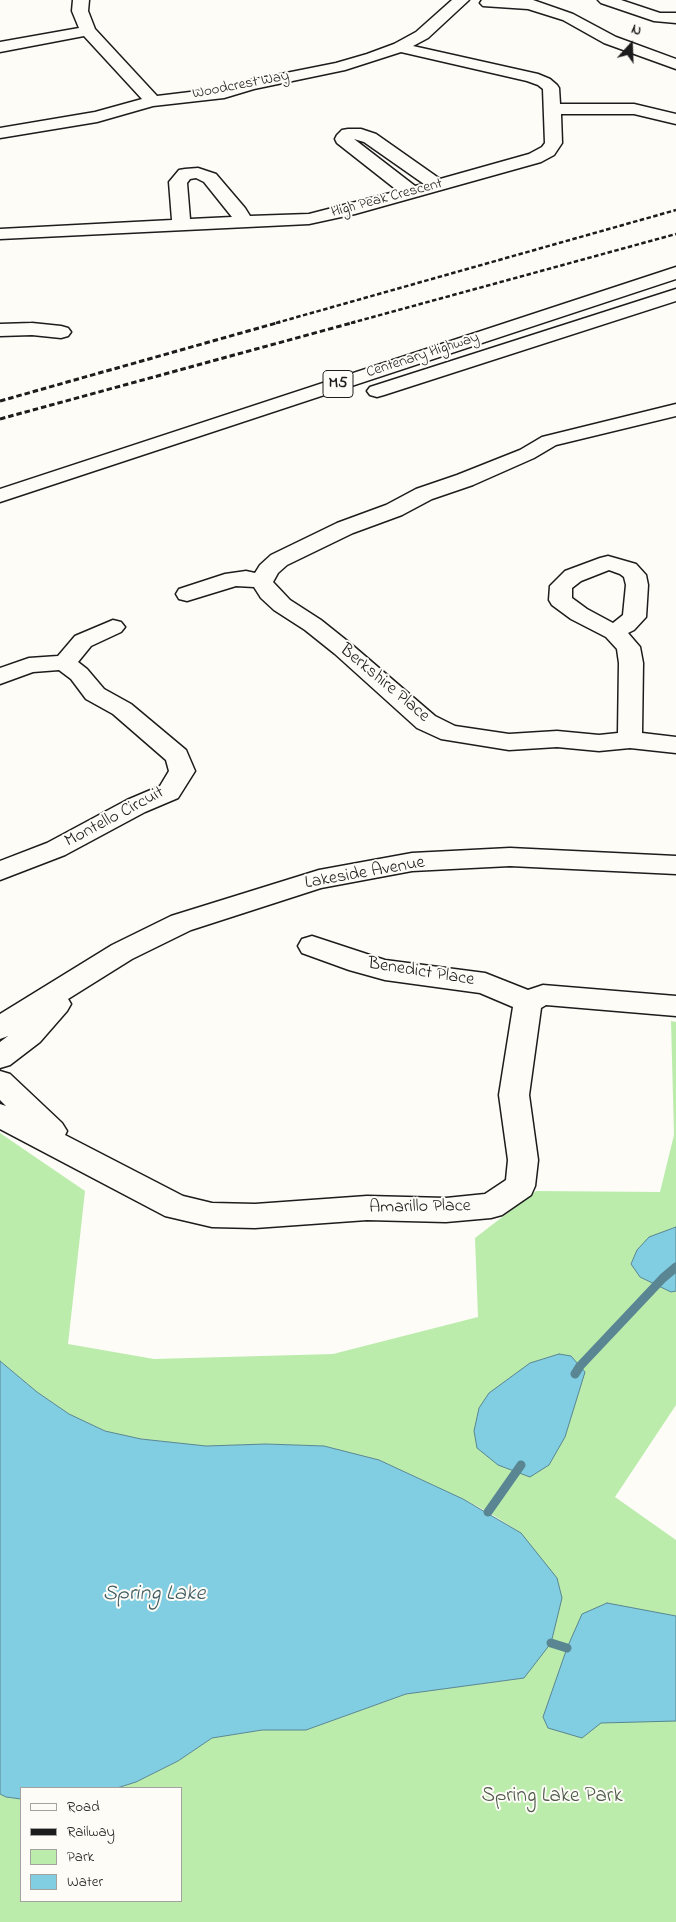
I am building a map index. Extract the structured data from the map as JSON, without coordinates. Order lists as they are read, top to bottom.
{
  "streets": {
    "main road": [
      "Woodcrest Way",
      "High Peak Crescent",
      "Centenary Highway",
      "M5",
      "Berkshire Place",
      "Montello Circuit",
      "Lakeside Avenue",
      "Benedict Place",
      "Amarillo Place"
    ]
  },
  "crossings": [
    ["Woodcrest Way", "High Peak Crescent"],
    ["Benedict Place", "Amarillo Place"]
  ],
  "water": ["Spring Lake"],
  "parks": ["Spring Lake Park"],
  "legend": [
    "Road",
    "Railway",
    "Park",
    "Water"
  ],
  "north": "top"
}
